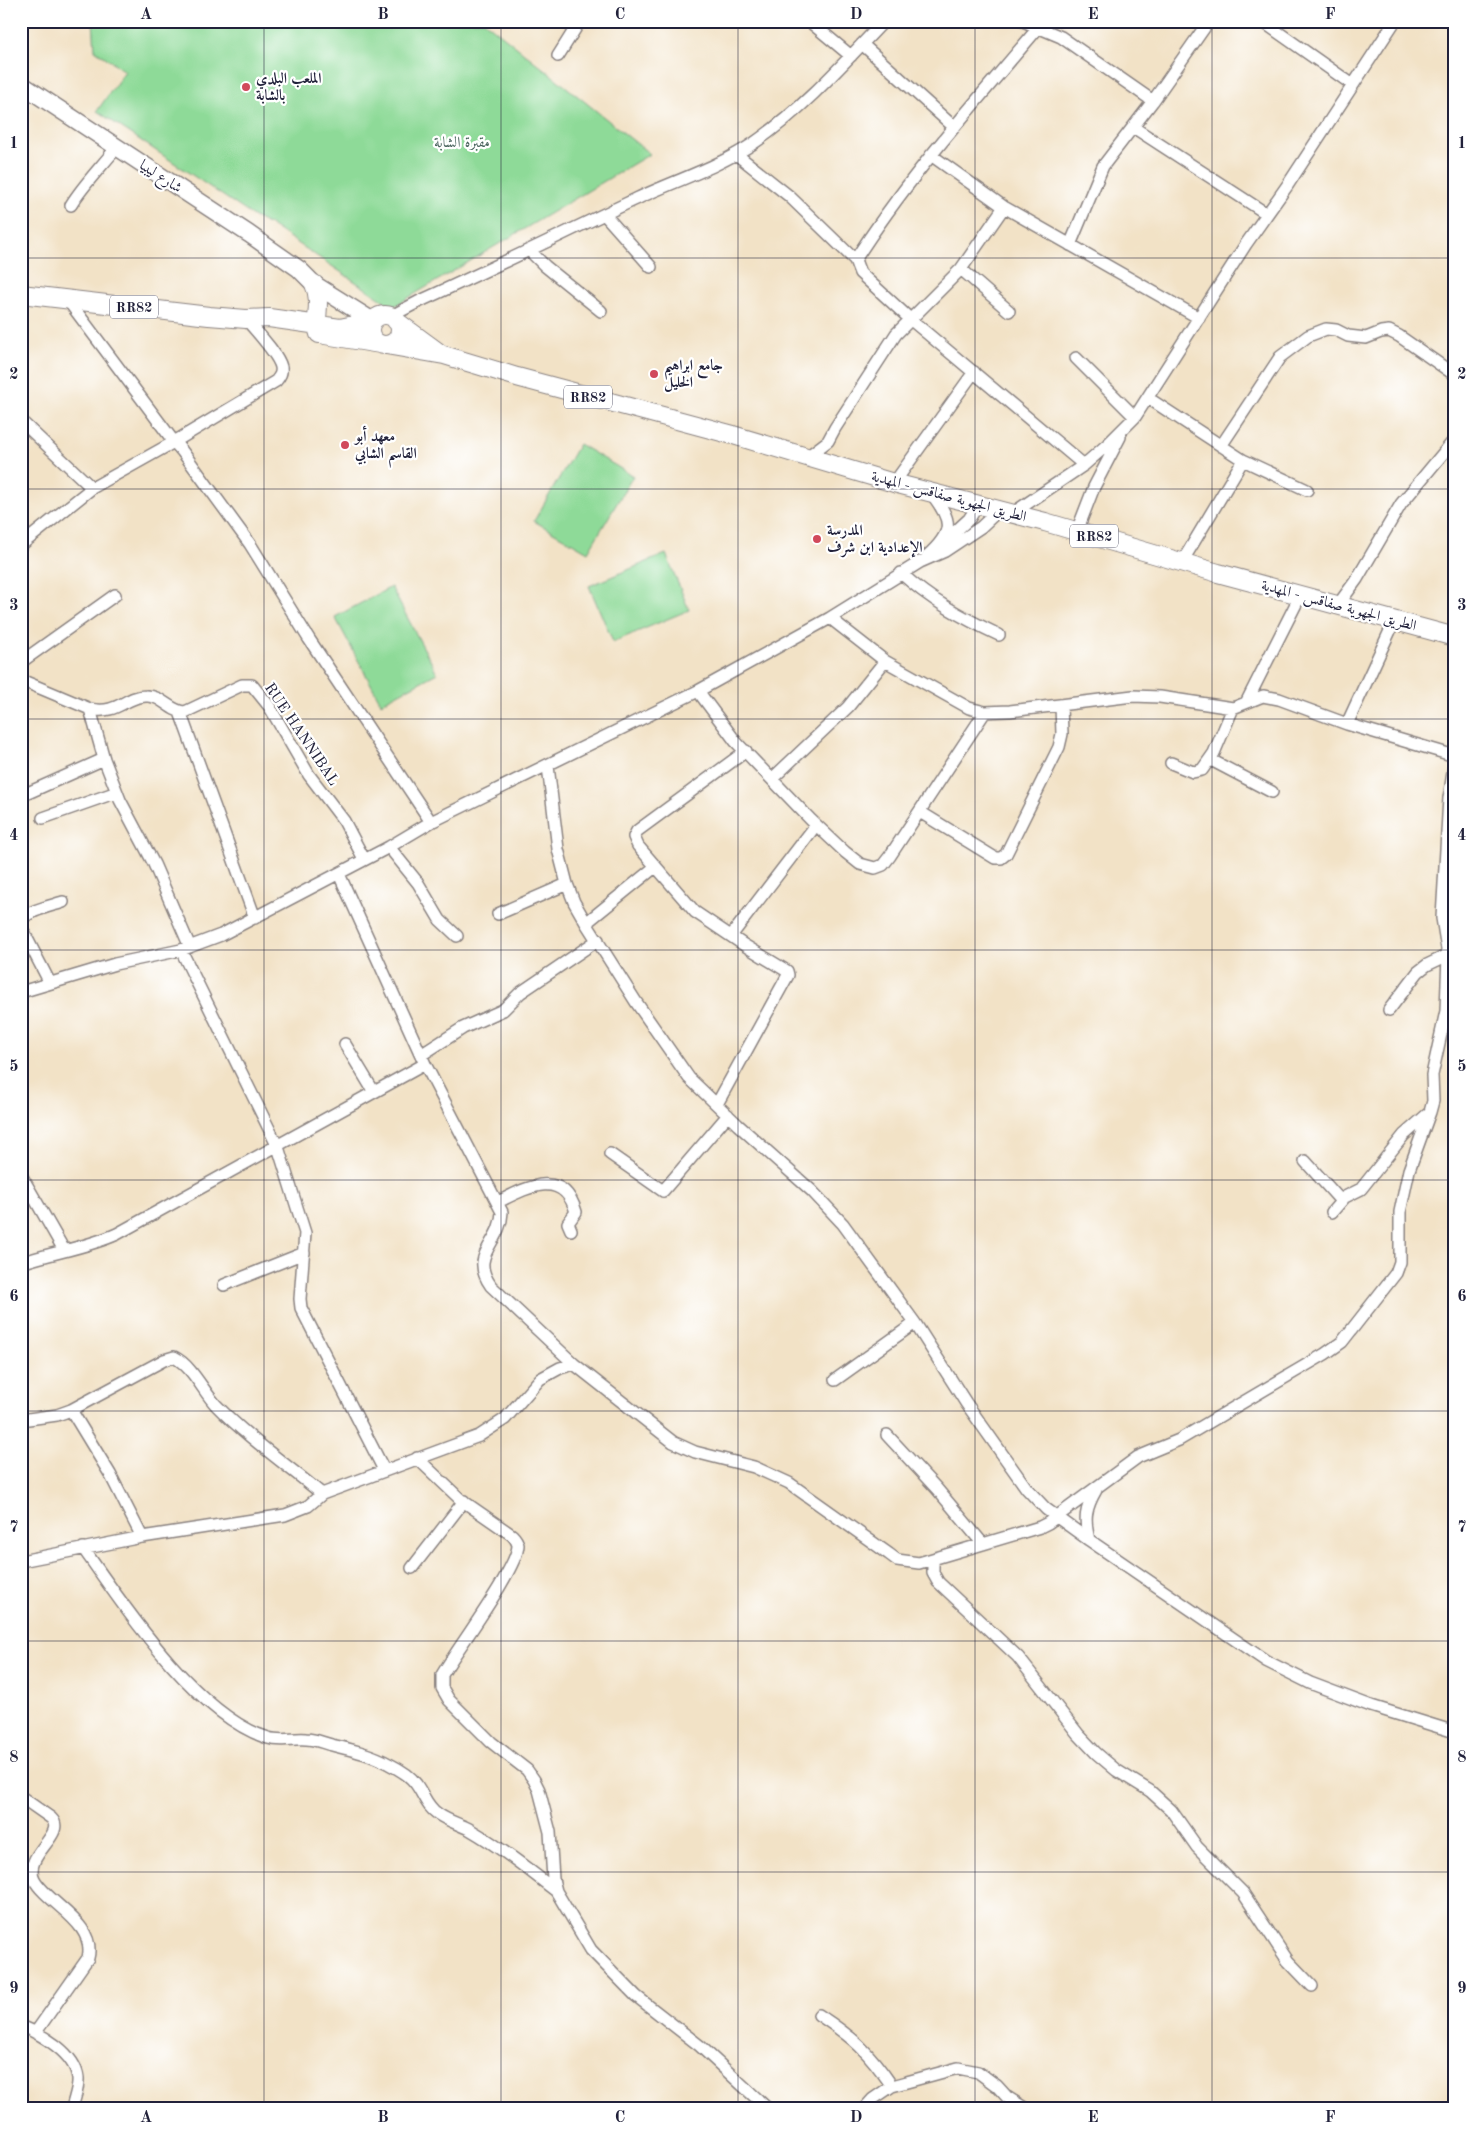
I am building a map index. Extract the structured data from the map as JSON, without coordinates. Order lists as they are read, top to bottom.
{
  "streets": {
    "main road": ["شارع ليبيا", "RR82", "الطريق الجهوية صفاقس - المهدية"],
    "street": ["RUE HANNIBAL"]
  },
  "crossings": [
    ["شارع ليبيا", "الطريق الجهوية صفاقس - المهدية"]
  ],
  "parks": ["مقبرة الشابة"],
  "places": [
    "الملعب البلدي بالشابة",
    "جامع ابراهيم الخليل",
    "معهد أبو القاسم الشابي",
    "المدرسة الإعدادية ابن شرف"
  ],
  "grid": {
    "columns": [
      "A",
      "B",
      "C",
      "D",
      "E",
      "F"
    ],
    "rows": [
      "1",
      "2",
      "3",
      "4",
      "5",
      "6",
      "7",
      "8",
      "9"
    ]
  }
}
